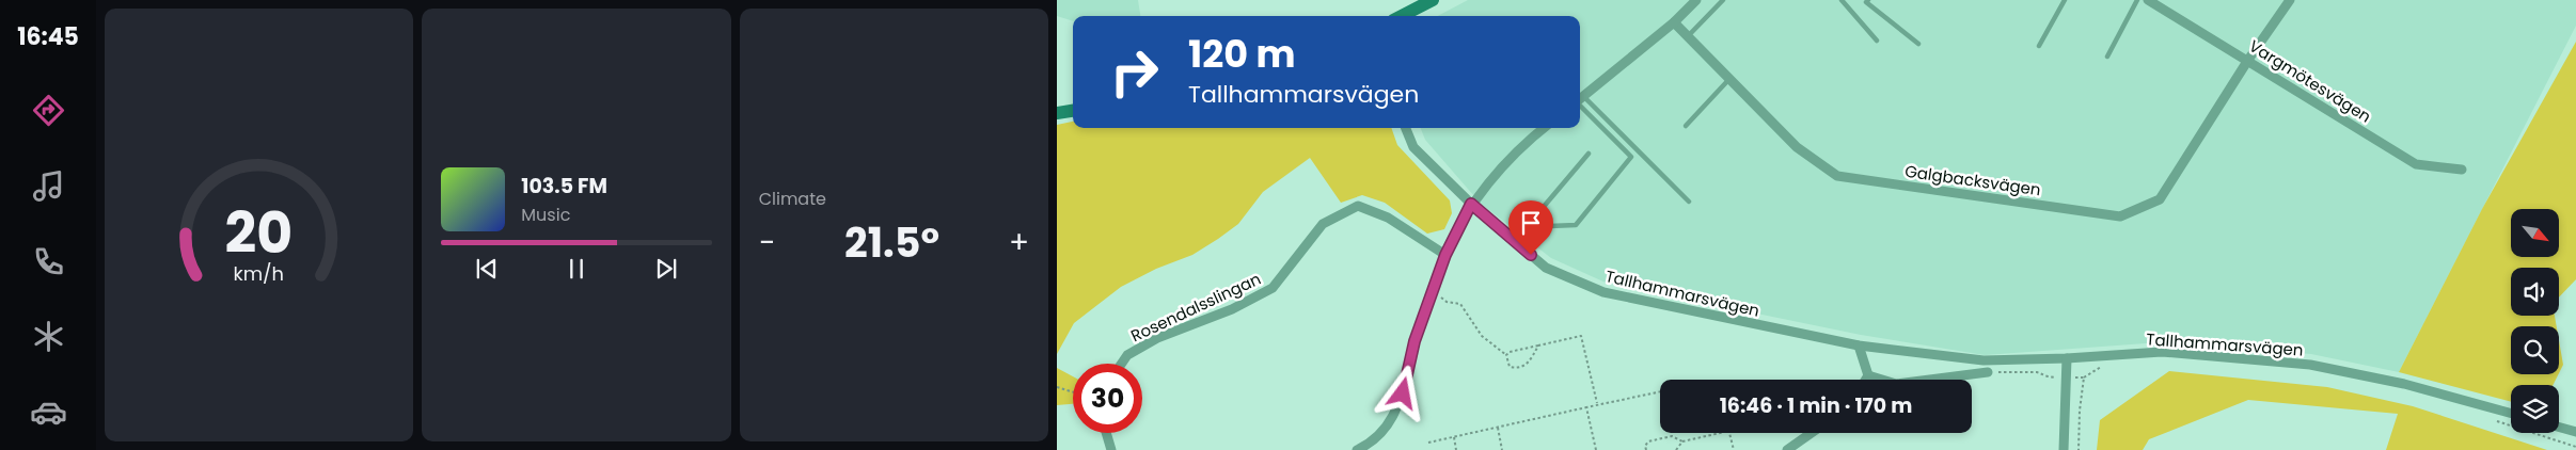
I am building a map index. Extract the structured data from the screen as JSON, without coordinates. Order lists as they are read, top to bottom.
{
  "streets": {
    "street": [
      "Vargmötesvägen",
      "Galgbacksvägen",
      "Tallhammarsvägen",
      "Rosendalsslingan"
    ]
  },
  "crossings": [
    ["Vargmötesvägen", "Galgbacksvägen"]
  ],
  "north": "bottom right",
  "page": {
    "tabs": "16:45",
    "tile": "Climate",
    "turn": ["120 m", "Tallhammarsvägen"],
    "song": ["103.5 FM", "Music"],
    "heat": ["−", "21.5°", "+"],
    "limit": "30",
    "trip": "16:46 · 1 min · 170 m",
    "gauge": ["20", "km/h"]
  }
}
